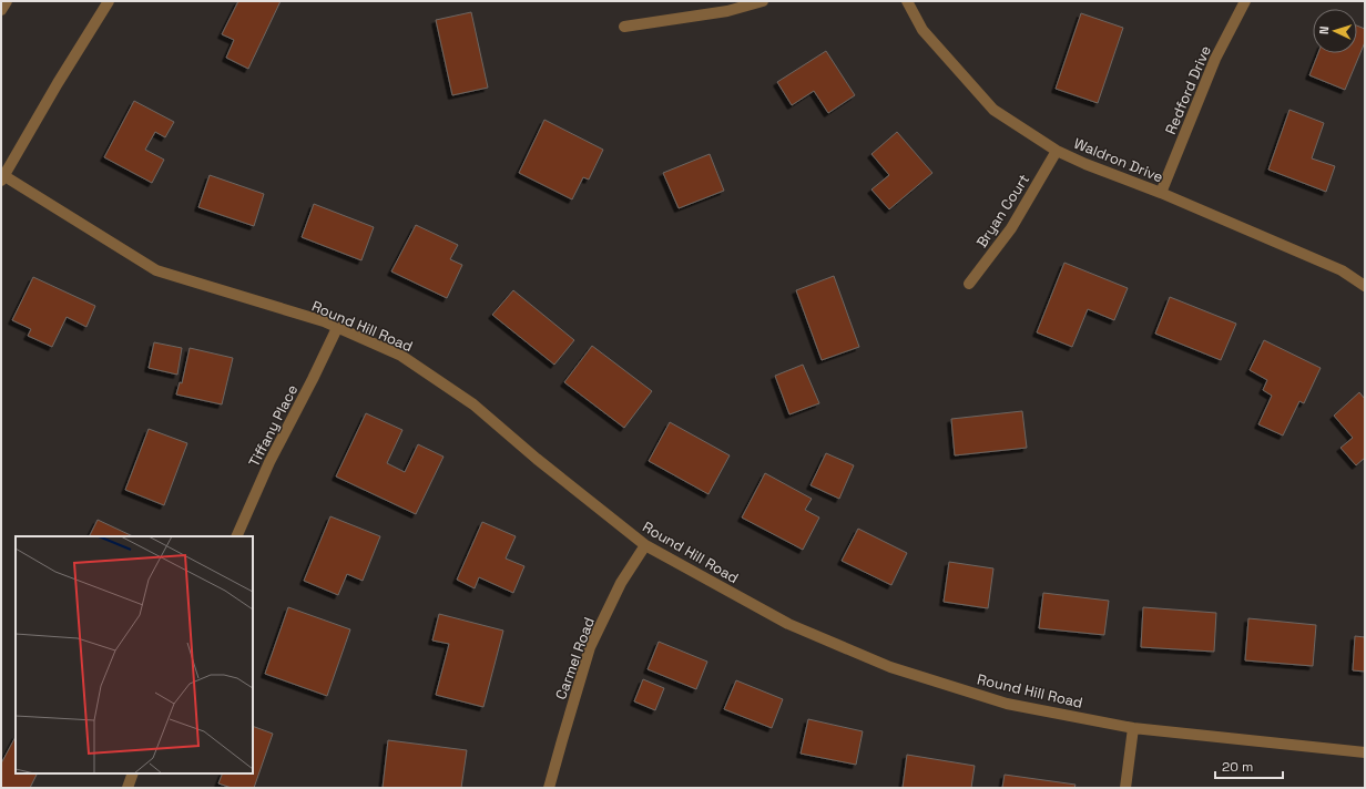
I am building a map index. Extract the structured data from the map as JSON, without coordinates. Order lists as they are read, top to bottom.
{
  "streets": {
    "street": [
      "Redford Drive",
      "Waldron Drive",
      "Bryan Court",
      "Round Hill Road",
      "Tiffany Place",
      "Carmel Road"
    ]
  },
  "crossings": [
    ["Redford Drive", "Waldron Drive"],
    ["Waldron Drive", "Bryan Court"],
    ["Round Hill Road", "Tiffany Place"],
    ["Round Hill Road", "Carmel Road"]
  ],
  "scale_bar": "20 m",
  "north": "left"
}
